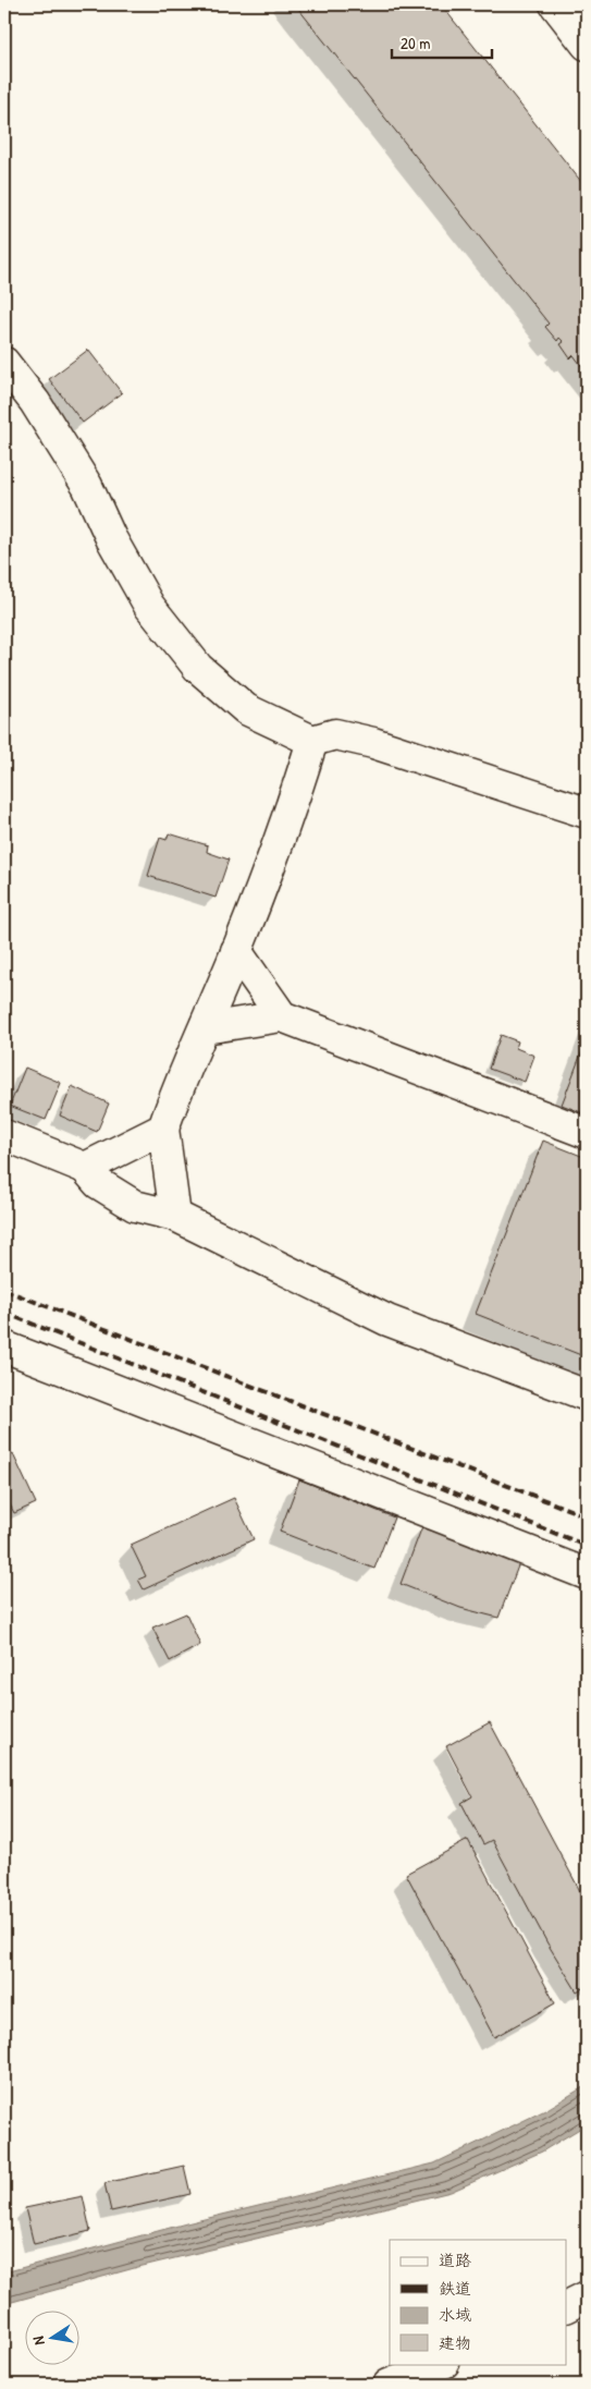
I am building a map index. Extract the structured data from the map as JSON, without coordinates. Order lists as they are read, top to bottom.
{
  "legend": [
    "道路",
    "鉄道",
    "水域",
    "建物"
  ],
  "scale_bar": "20 m",
  "north": "left"
}
